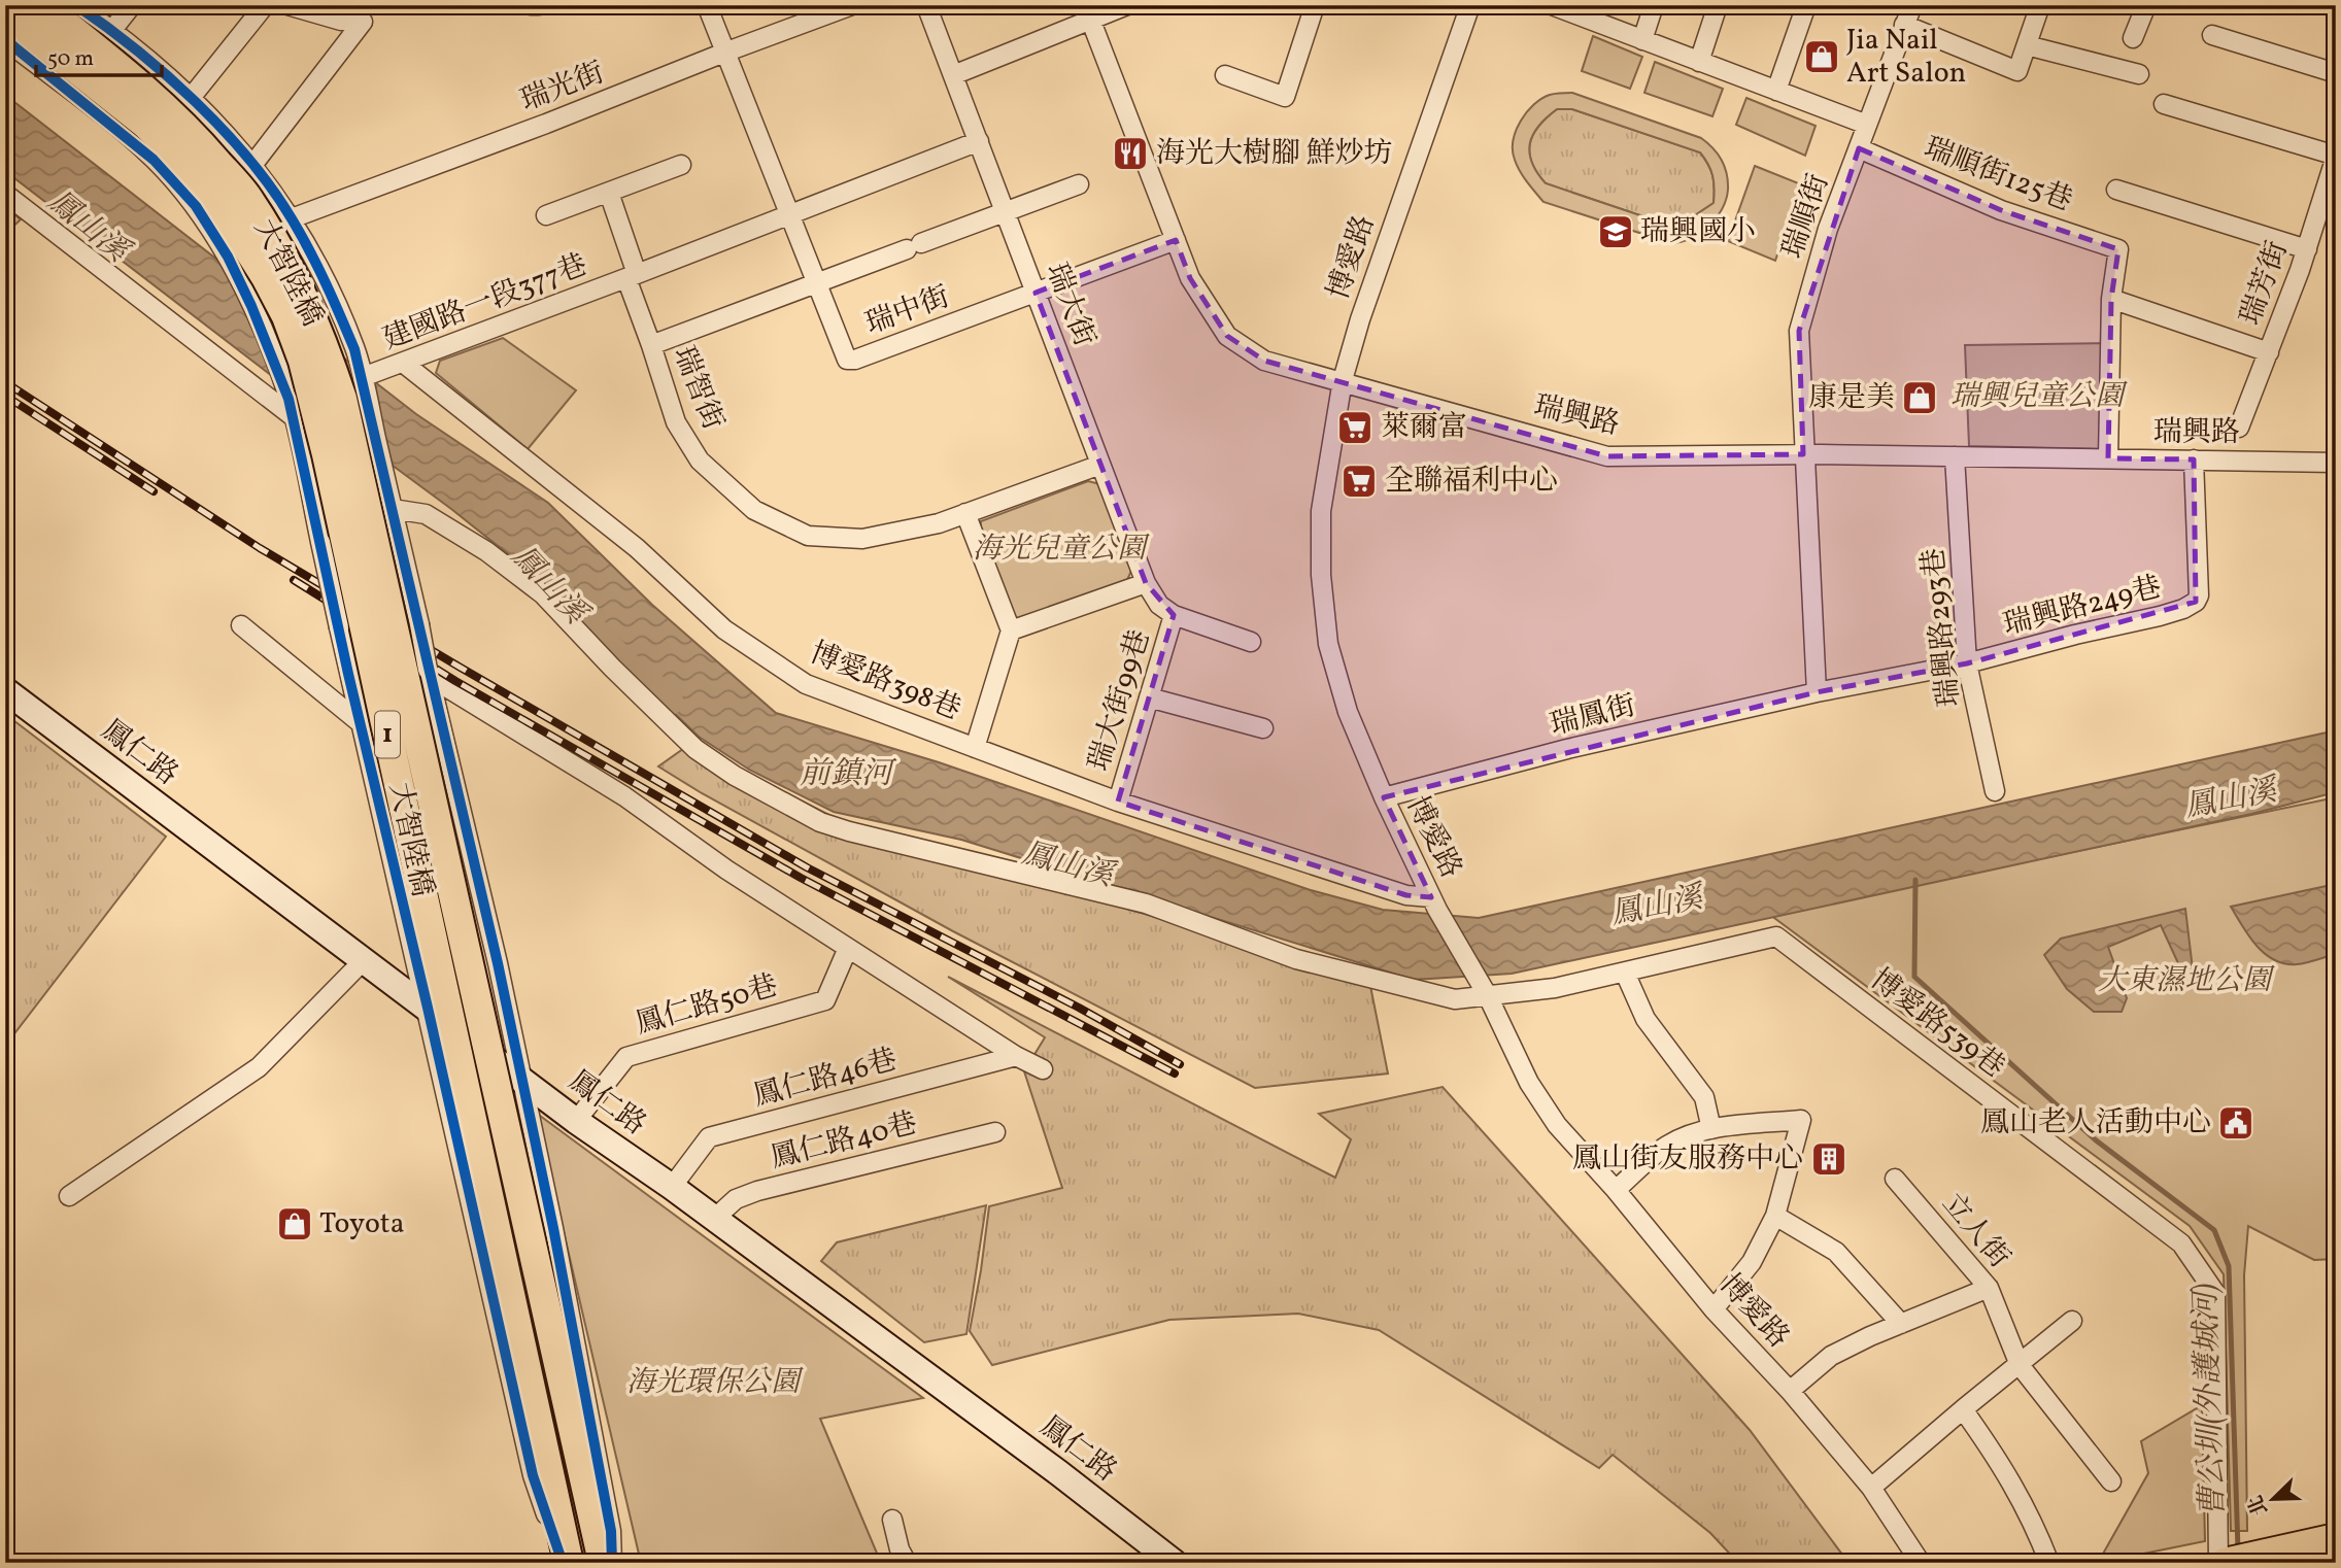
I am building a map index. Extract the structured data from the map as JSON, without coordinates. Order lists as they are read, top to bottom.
{
  "streets": {
    "main road": ["大智陸橋", "1"],
    "street": [
      "瑞光街",
      "瑞順街125巷",
      "瑞順街",
      "博愛路",
      "瑞芳街",
      "建國路一段377巷",
      "瑞大街",
      "瑞中街",
      "瑞智街",
      "瑞興路",
      "瑞興路249巷",
      "瑞興路293巷",
      "博愛路398巷",
      "瑞大街99巷",
      "瑞鳳街",
      "鳳仁路",
      "鳳仁路50巷",
      "博愛路539巷",
      "鳳仁路46巷",
      "鳳仁路40巷",
      "立人街"
    ]
  },
  "crossings": [
    ["瑞光街", "瑞中街"],
    ["瑞順街125巷", "瑞順街"],
    ["瑞順街", "瑞興路"],
    ["博愛路", "瑞興路"],
    ["博愛路", "博愛路398巷"],
    ["博愛路", "瑞鳳街"],
    ["建國路一段377巷", "瑞智街"],
    ["建國路一段377巷", "博愛路398巷"],
    ["瑞大街", "瑞中街"],
    ["瑞大街", "瑞智街"],
    ["瑞大街", "瑞大街99巷"],
    ["瑞中街", "瑞興路"],
    ["瑞興路", "瑞興路249巷"],
    ["瑞興路", "瑞興路293巷"],
    ["瑞興路249巷", "瑞興路293巷"],
    ["瑞興路249巷", "瑞鳳街"],
    ["瑞興路293巷", "瑞鳳街"],
    ["博愛路398巷", "瑞大街99巷"],
    ["鳳仁路", "鳳仁路50巷"],
    ["鳳仁路", "鳳仁路46巷"],
    ["鳳仁路", "鳳仁路40巷"]
  ],
  "water": ["鳳山溪", "前鎮河", "曹公圳(外護城河)"],
  "parks": [
    "瑞興兒童公園",
    "海光兒童公園",
    "大東濕地公園",
    "海光環保公園"
  ],
  "places": {
    "shop": ["Jia Nail Art Salon", "康是美", "Toyota"],
    "restaurant": ["海光大樹腳 鮮炒坊"],
    "school or university": ["瑞興國小"],
    "supermarket": ["萊爾富", "全聯福利中心"],
    "public building": ["鳳山老人活動中心"],
    "building": ["鳳山街友服務中心"]
  },
  "scale_bar": "50 m",
  "north": "bottom left"
}
